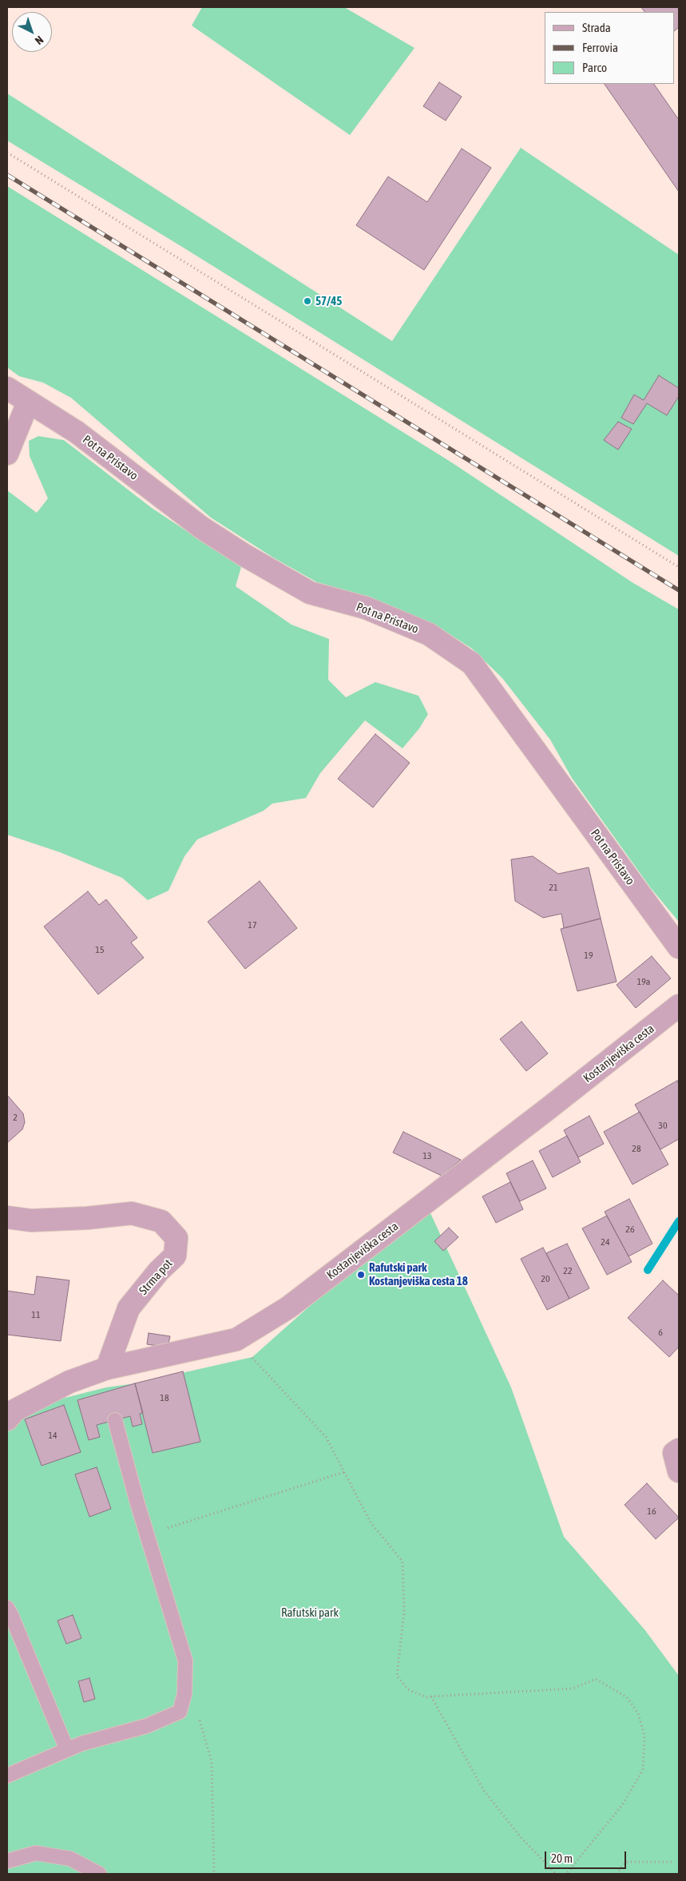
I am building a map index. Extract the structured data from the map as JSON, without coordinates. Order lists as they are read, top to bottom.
{
  "streets": {
    "street": ["Pot na Pristavo", "Kostanjeviška cesta", "Strma pot"]
  },
  "crossings": [
    ["Kostanjeviška cesta", "Strma pot"]
  ],
  "parks": ["Rafutski park"],
  "places": ["57/45", "Rafutski park Kostanjeviška cesta 18"],
  "house_numbers": [
    "21",
    "17",
    "15",
    "19",
    "19a",
    "2",
    "30",
    "28",
    "13",
    "26",
    "24",
    "22",
    "20",
    "11",
    "6",
    "18",
    "14",
    "16"
  ],
  "legend": ["Strada", "Ferrovia", "Parco"],
  "scale_bar": "20 m",
  "north": "bottom right"
}
